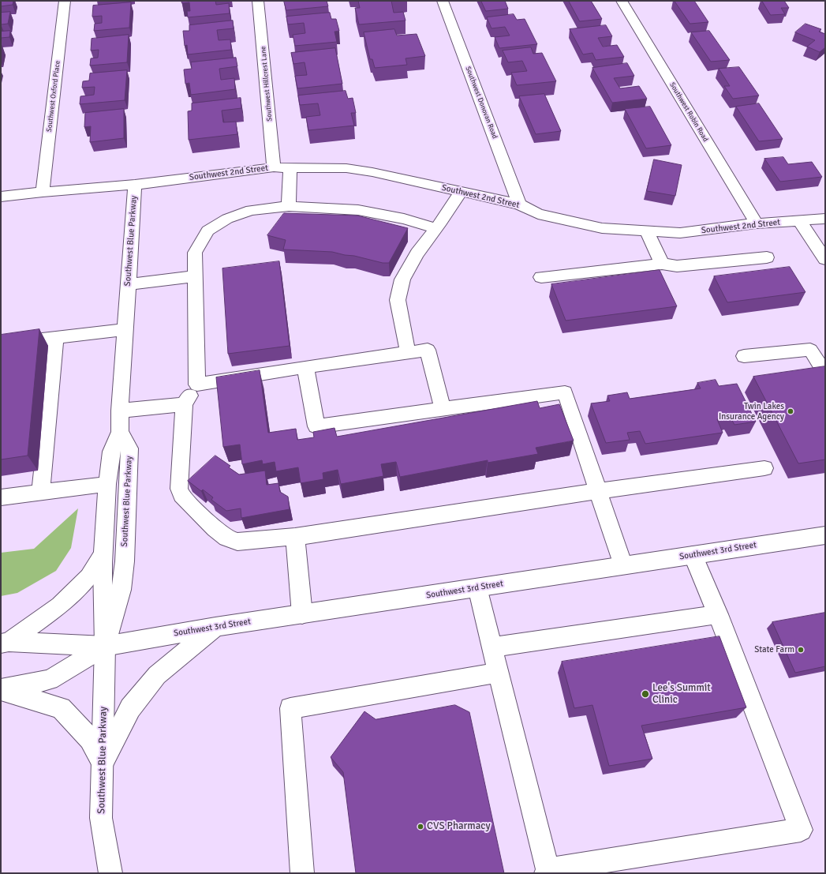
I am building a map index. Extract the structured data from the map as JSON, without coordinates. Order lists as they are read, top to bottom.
{
  "streets": {
    "street": [
      "Southwest Hillcrest Lane",
      "Southwest Oxford Place",
      "Southwest Donovan Road",
      "Southwest Robin Road",
      "Southwest 2nd Street",
      "Southwest Blue Parkway",
      "Southwest 3rd Street"
    ]
  },
  "crossings": [
    ["Southwest Hillcrest Lane", "Southwest 2nd Street"],
    ["Southwest Oxford Place", "Southwest Blue Parkway"],
    ["Southwest Donovan Road", "Southwest 2nd Street"],
    ["Southwest Robin Road", "Southwest 2nd Street"],
    ["Southwest 2nd Street", "Southwest Blue Parkway"],
    ["Southwest Blue Parkway", "Southwest 3rd Street"]
  ],
  "places": [
    "Twin Lakes Insurance Agency",
    "State Farm",
    "Lee's Summit Clinic",
    "CVS Pharmacy"
  ]
}
